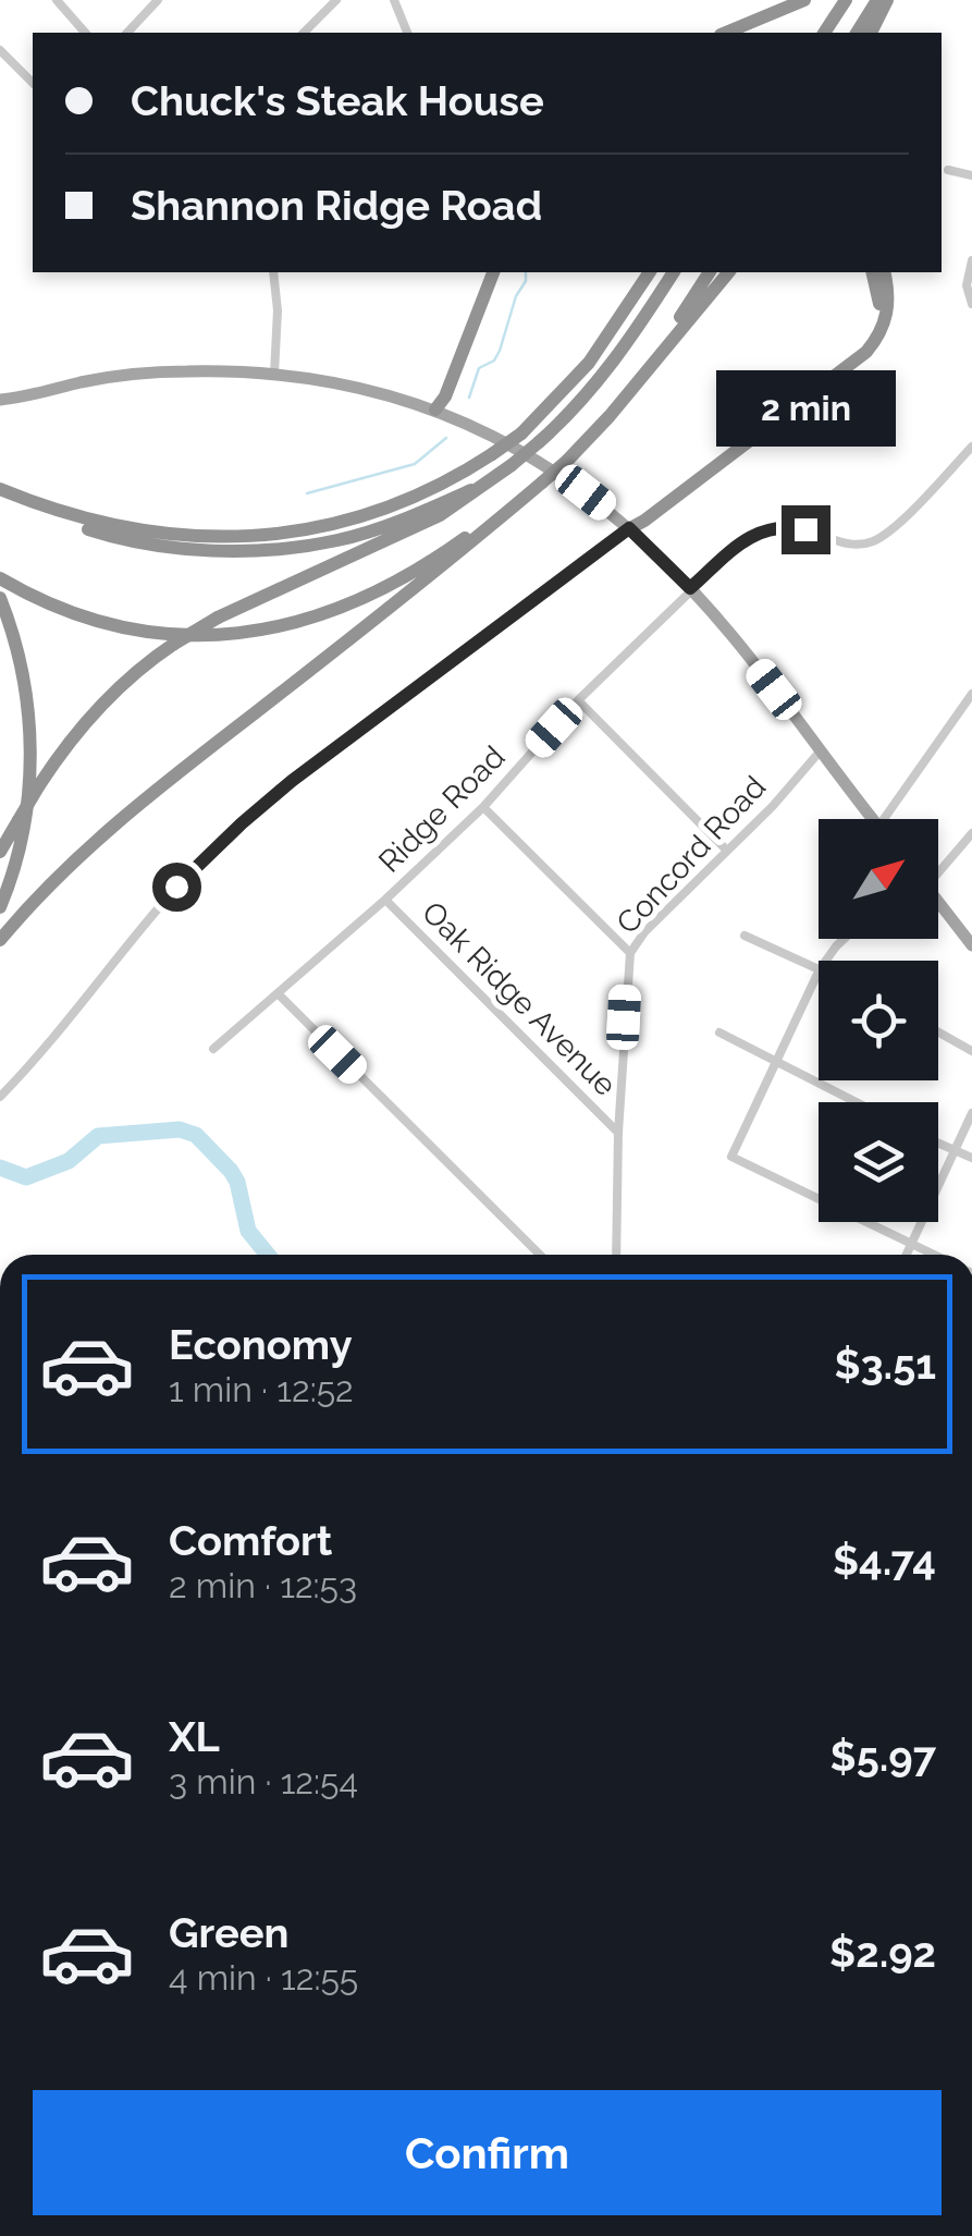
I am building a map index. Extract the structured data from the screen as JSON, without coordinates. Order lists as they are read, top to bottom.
{
  "streets": {
    "street": ["Ridge Road", "Concord Road", "Oak Ridge Avenue"]
  },
  "crossings": [
    ["Ridge Road", "Oak Ridge Avenue"],
    ["Concord Road", "Oak Ridge Avenue"]
  ],
  "north": "top right",
  "page": {
    "banner": ["Chuck's Steak House", "Shannon Ridge Road"],
    "bubble": "2 min",
    "list": [
      {
        "name": "Economy",
        "note": "1 min · 12:52",
        "value": "$3.51"
      },
      {
        "name": "Comfort",
        "note": "2 min · 12:53",
        "value": "$4.74"
      },
      {
        "name": "XL",
        "note": "3 min · 12:54",
        "value": "$5.97"
      },
      {
        "name": "Green",
        "note": "4 min · 12:55",
        "value": "$2.92"
      }
    ],
    "buttons": "Confirm"
  }
}
